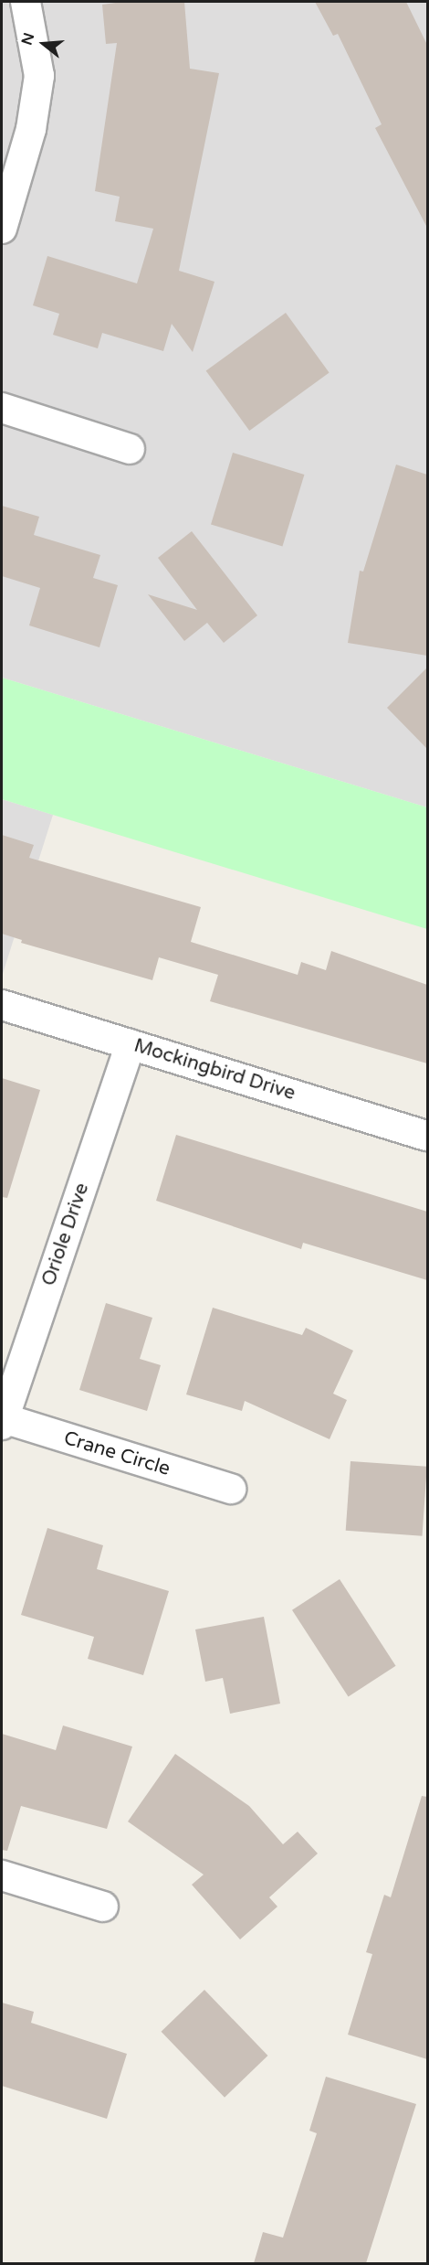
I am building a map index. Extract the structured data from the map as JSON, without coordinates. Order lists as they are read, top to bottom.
{
  "streets": {
    "street": ["Mockingbird Drive", "Oriole Drive", "Crane Circle"]
  },
  "crossings": [
    ["Mockingbird Drive", "Oriole Drive"],
    ["Oriole Drive", "Crane Circle"]
  ],
  "north": "left"
}
